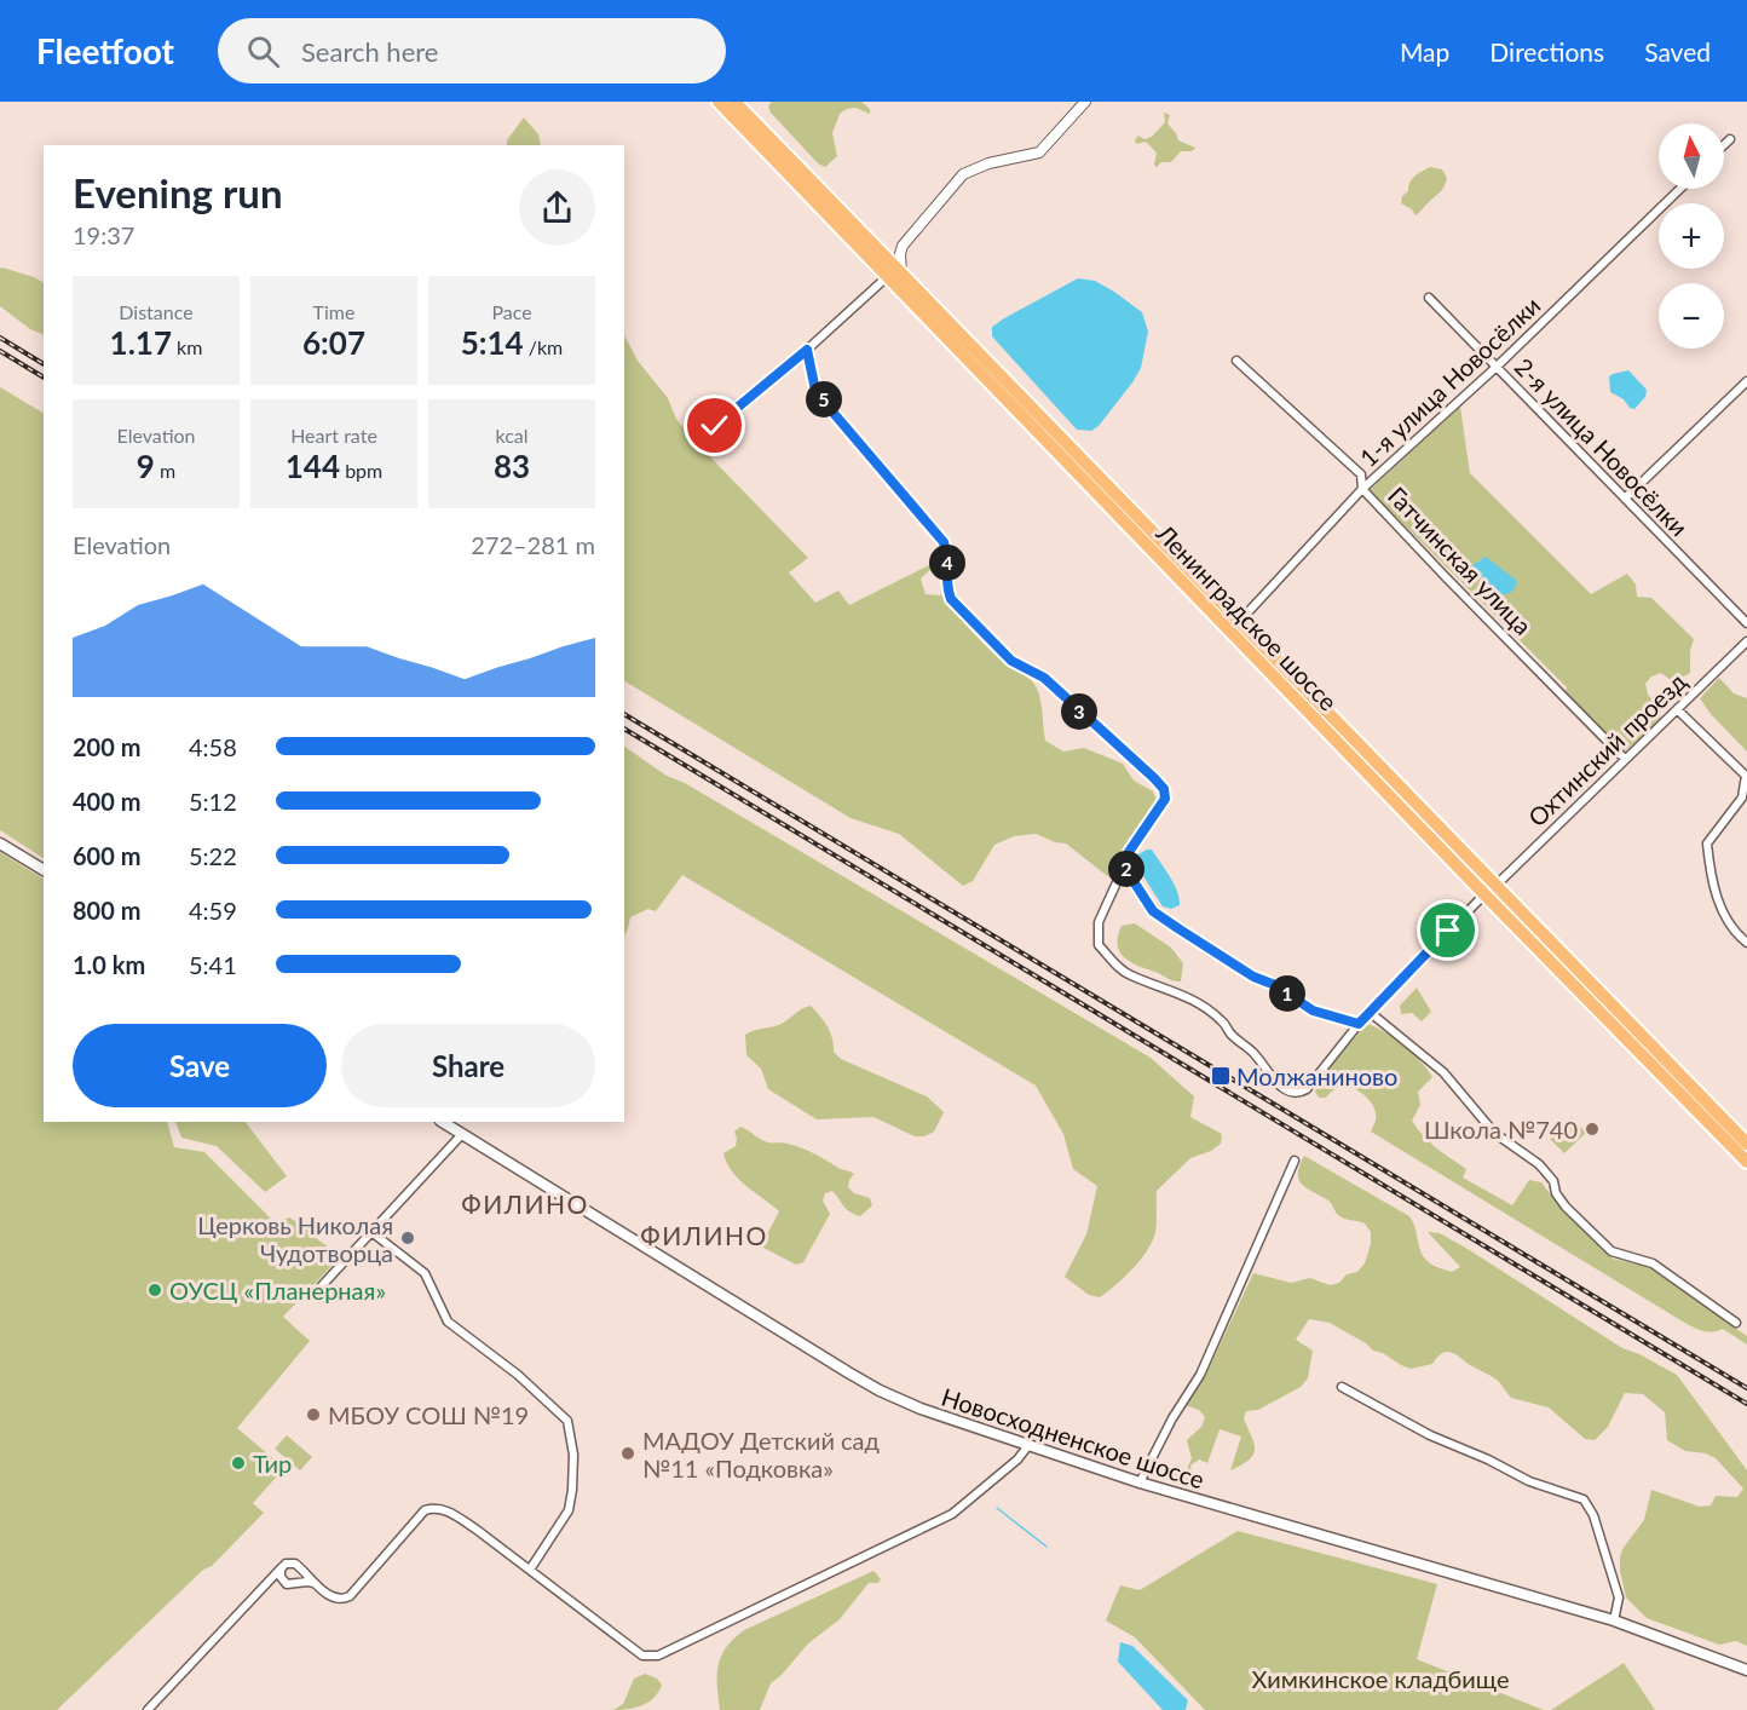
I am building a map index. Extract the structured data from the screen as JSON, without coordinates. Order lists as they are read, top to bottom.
{
  "streets": {
    "highway": ["Ленинградское шоссе"],
    "main road": ["Новосходненское шоссе"],
    "street": [
      "1-я улица Новосёлки",
      "2-я улица Новосёлки",
      "Гатчинская улица",
      "Охтинский проезд"
    ]
  },
  "crossings": [
    ["1-я улица Новосёлки", "2-я улица Новосёлки"],
    ["1-я улица Новосёлки", "Гатчинская улица"],
    ["1-я улица Новосёлки", "Ленинградское шоссе"],
    ["Гатчинская улица", "Охтинский проезд"],
    ["Ленинградское шоссе", "Охтинский проезд"]
  ],
  "districts": ["ФИЛИНО", "ФИЛИНО"],
  "parks": ["Химкинское кладбище"],
  "places": {
    "transit": ["Молжаниново"],
    "other": [
      "Школа №740",
      "Церковь Николая Чудотворца",
      "ОУСЦ «Планерная»",
      "МБОУ СОШ №19",
      "МАДОУ Детский сад №11 «Подковка»",
      "Тир"
    ]
  },
  "north": "top",
  "page": {
    "header": "Fleetfoot",
    "search": "Search here",
    "nav": ["Map", "Directions", "Saved"],
    "map_buttons": ["+", "−"],
    "heading": ["Evening run", "19:37"],
    "stats": [
      ["Distance", "1.17 km"],
      ["Time", "6:07"],
      ["Pace", "5:14 /km"],
      ["Elevation", "9 m"],
      ["Heart rate", "144 bpm"],
      ["kcal", "83"]
    ],
    "pins": [
      "5",
      "4",
      "3",
      "2",
      "1"
    ],
    "chart": ["Elevation", "272–281 m"],
    "list": [
      {
        "name": "200 m",
        "note": "4:58"
      },
      {
        "name": "400 m",
        "note": "5:12"
      },
      {
        "name": "600 m",
        "note": "5:22"
      },
      {
        "name": "800 m",
        "note": "4:59"
      },
      {
        "name": "1.0 km",
        "note": "5:41"
      }
    ],
    "buttons": ["Save", "Share"]
  }
}
